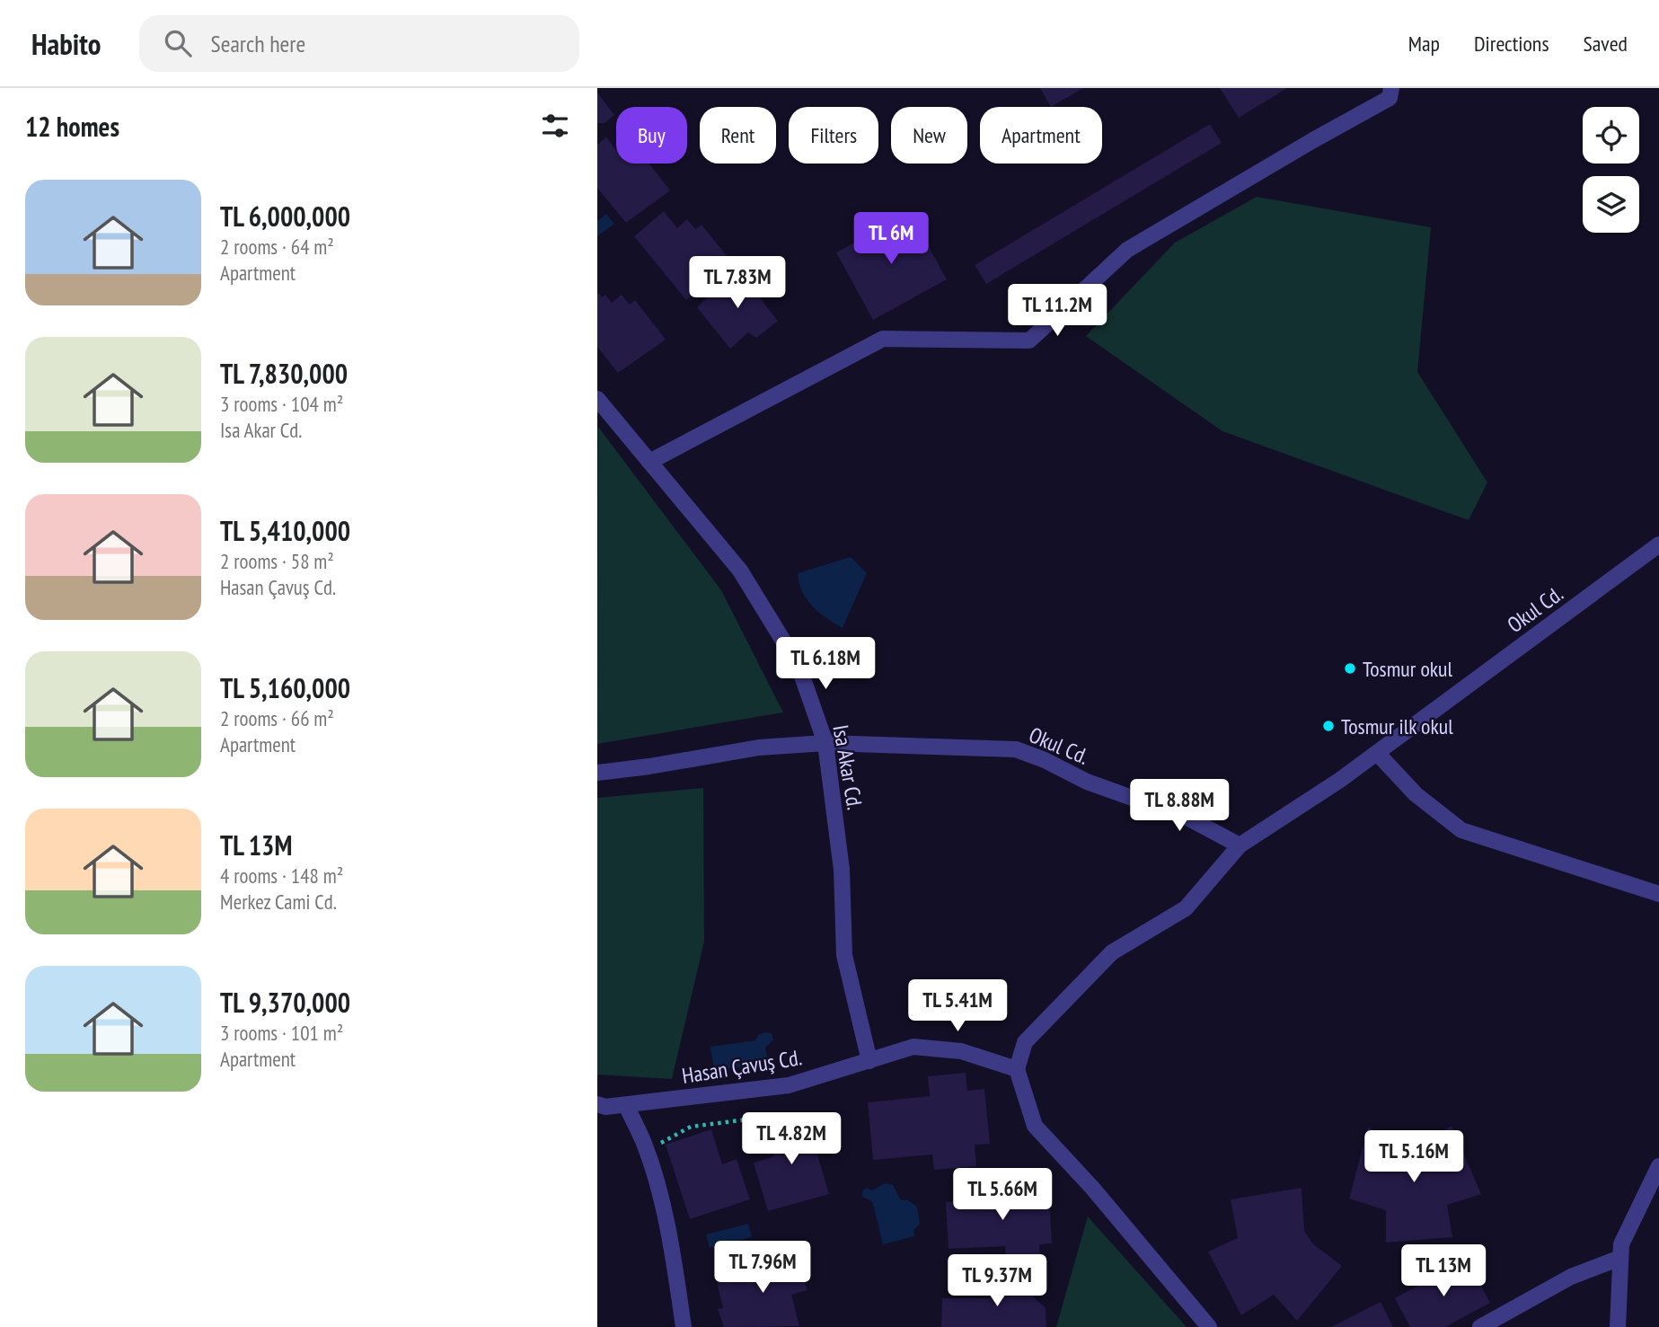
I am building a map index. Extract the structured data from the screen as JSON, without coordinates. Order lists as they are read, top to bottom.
{
  "streets": {
    "street": ["Okul Cd.", "Isa Akar Cd.", "Hasan Çavuş Cd."]
  },
  "crossings": [
    ["Okul Cd.", "Isa Akar Cd."],
    ["Isa Akar Cd.", "Hasan Çavuş Cd."]
  ],
  "places": ["Tosmur okul", "Tosmur ilk okul"],
  "page": {
    "header": "Habito",
    "search": "Search here",
    "nav": ["Map", "Directions", "Saved"],
    "heading": "12 homes",
    "chip": [
      "Buy",
      "Rent",
      "Filters",
      "New",
      "Apartment"
    ],
    "list": [
      {
        "name": "TL 6,000,000",
        "note": "2 rooms · 64 m² · Apartment"
      },
      {
        "name": "TL 7,830,000",
        "note": "3 rooms · 104 m² · Isa Akar Cd."
      },
      {
        "name": "TL 5,410,000",
        "note": "2 rooms · 58 m² · Hasan Çavuş Cd."
      },
      {
        "name": "TL 5,160,000",
        "note": "2 rooms · 66 m² · Apartment"
      },
      {
        "name": "TL 13M",
        "note": "4 rooms · 148 m² · Merkez Cami Cd."
      },
      {
        "name": "TL 9,370,000",
        "note": "3 rooms · 101 m² · Apartment"
      }
    ],
    "price": [
      "TL 6M",
      "TL 7.83M",
      "TL 11.2M",
      "TL 6.18M",
      "TL 8.88M",
      "TL 5.41M",
      "TL 4.82M",
      "TL 5.16M",
      "TL 5.66M",
      "TL 7.96M",
      "TL 13M",
      "TL 9.37M"
    ]
  }
}
